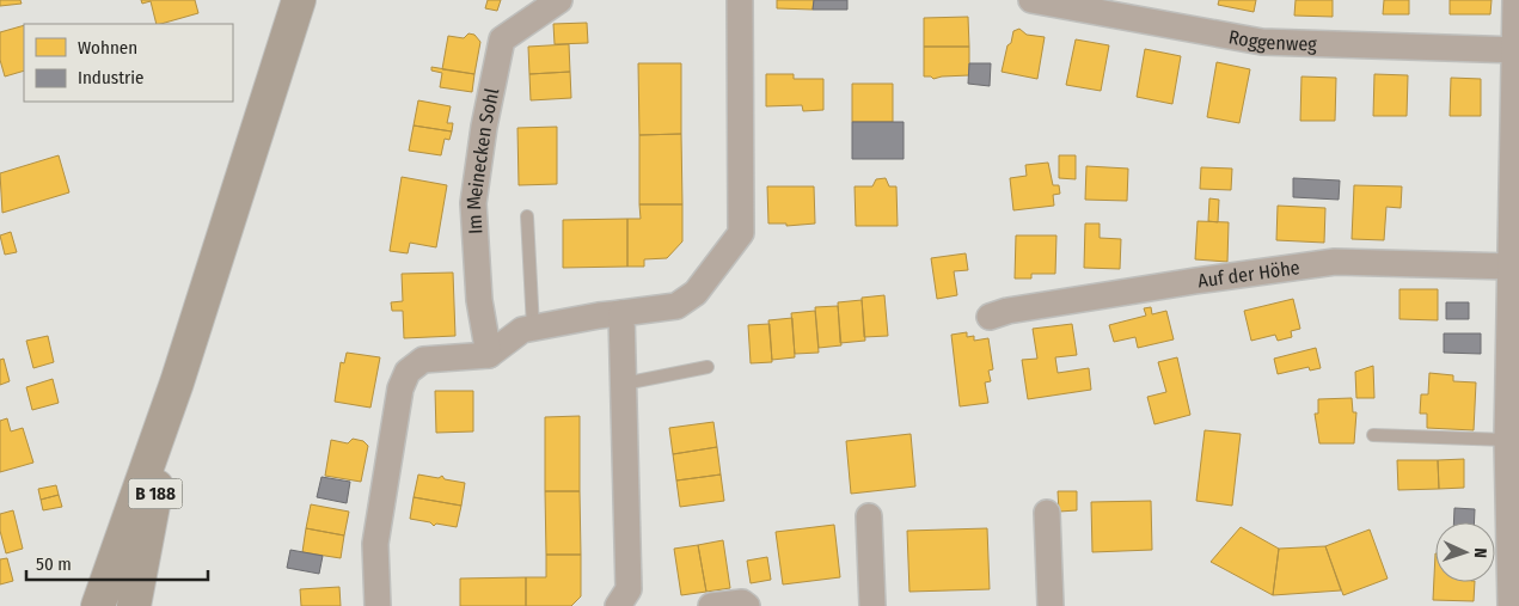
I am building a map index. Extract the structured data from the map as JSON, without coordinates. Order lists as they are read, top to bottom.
{
  "streets": {
    "main road": ["B 188"],
    "street": ["Roggenweg", "Im Meinecken Sohl", "Auf der Höhe"]
  },
  "legend": ["Wohnen", "Industrie"],
  "scale_bar": "50 m",
  "north": "right"
}
